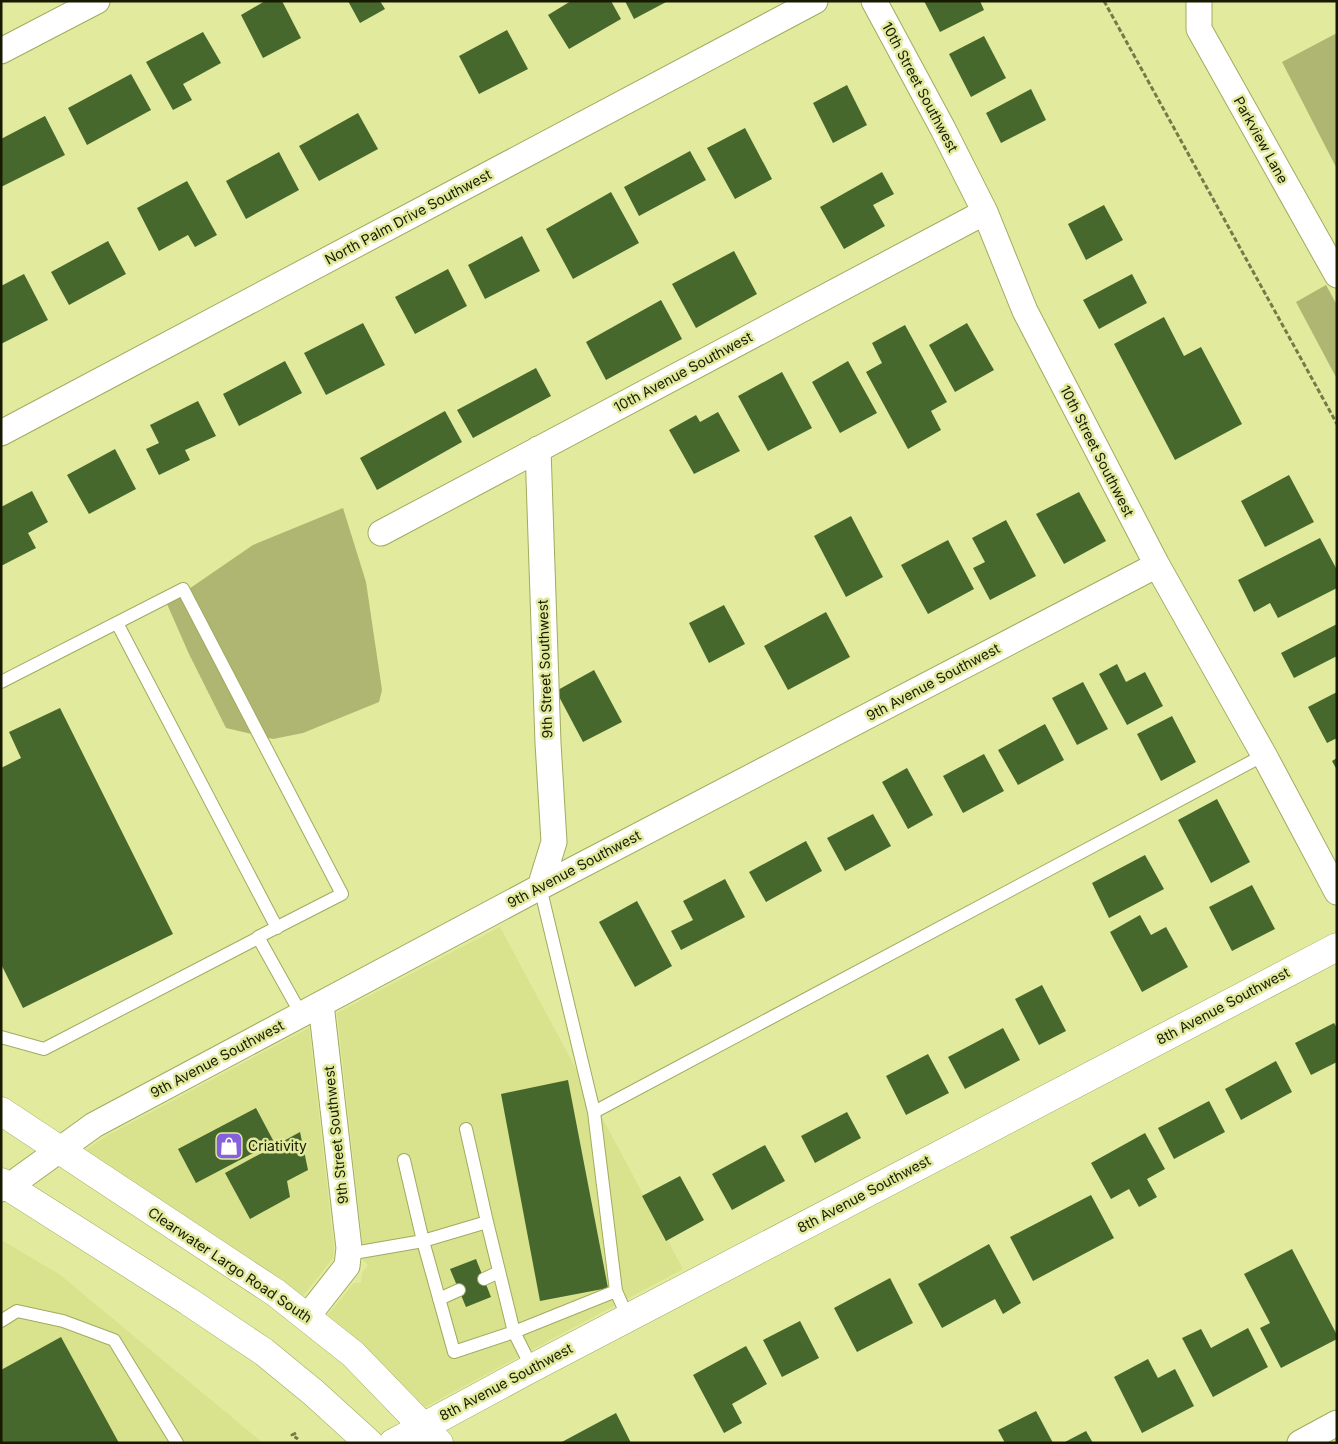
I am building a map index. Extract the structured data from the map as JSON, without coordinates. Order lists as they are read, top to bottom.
{
  "streets": {
    "street": [
      "10th Street Southwest",
      "Parkview Lane",
      "North Palm Drive Southwest",
      "10th Avenue Southwest",
      "9th Street Southwest",
      "9th Avenue Southwest",
      "8th Avenue Southwest",
      "Clearwater Largo Road South"
    ]
  },
  "crossings": [
    ["10th Street Southwest", "10th Avenue Southwest"],
    ["10th Street Southwest", "9th Avenue Southwest"],
    ["10th Avenue Southwest", "9th Street Southwest"],
    ["9th Street Southwest", "9th Avenue Southwest"],
    ["9th Avenue Southwest", "Clearwater Largo Road South"],
    ["8th Avenue Southwest", "Clearwater Largo Road South"]
  ],
  "places": {
    "shop": ["Criativity"]
  }
}
